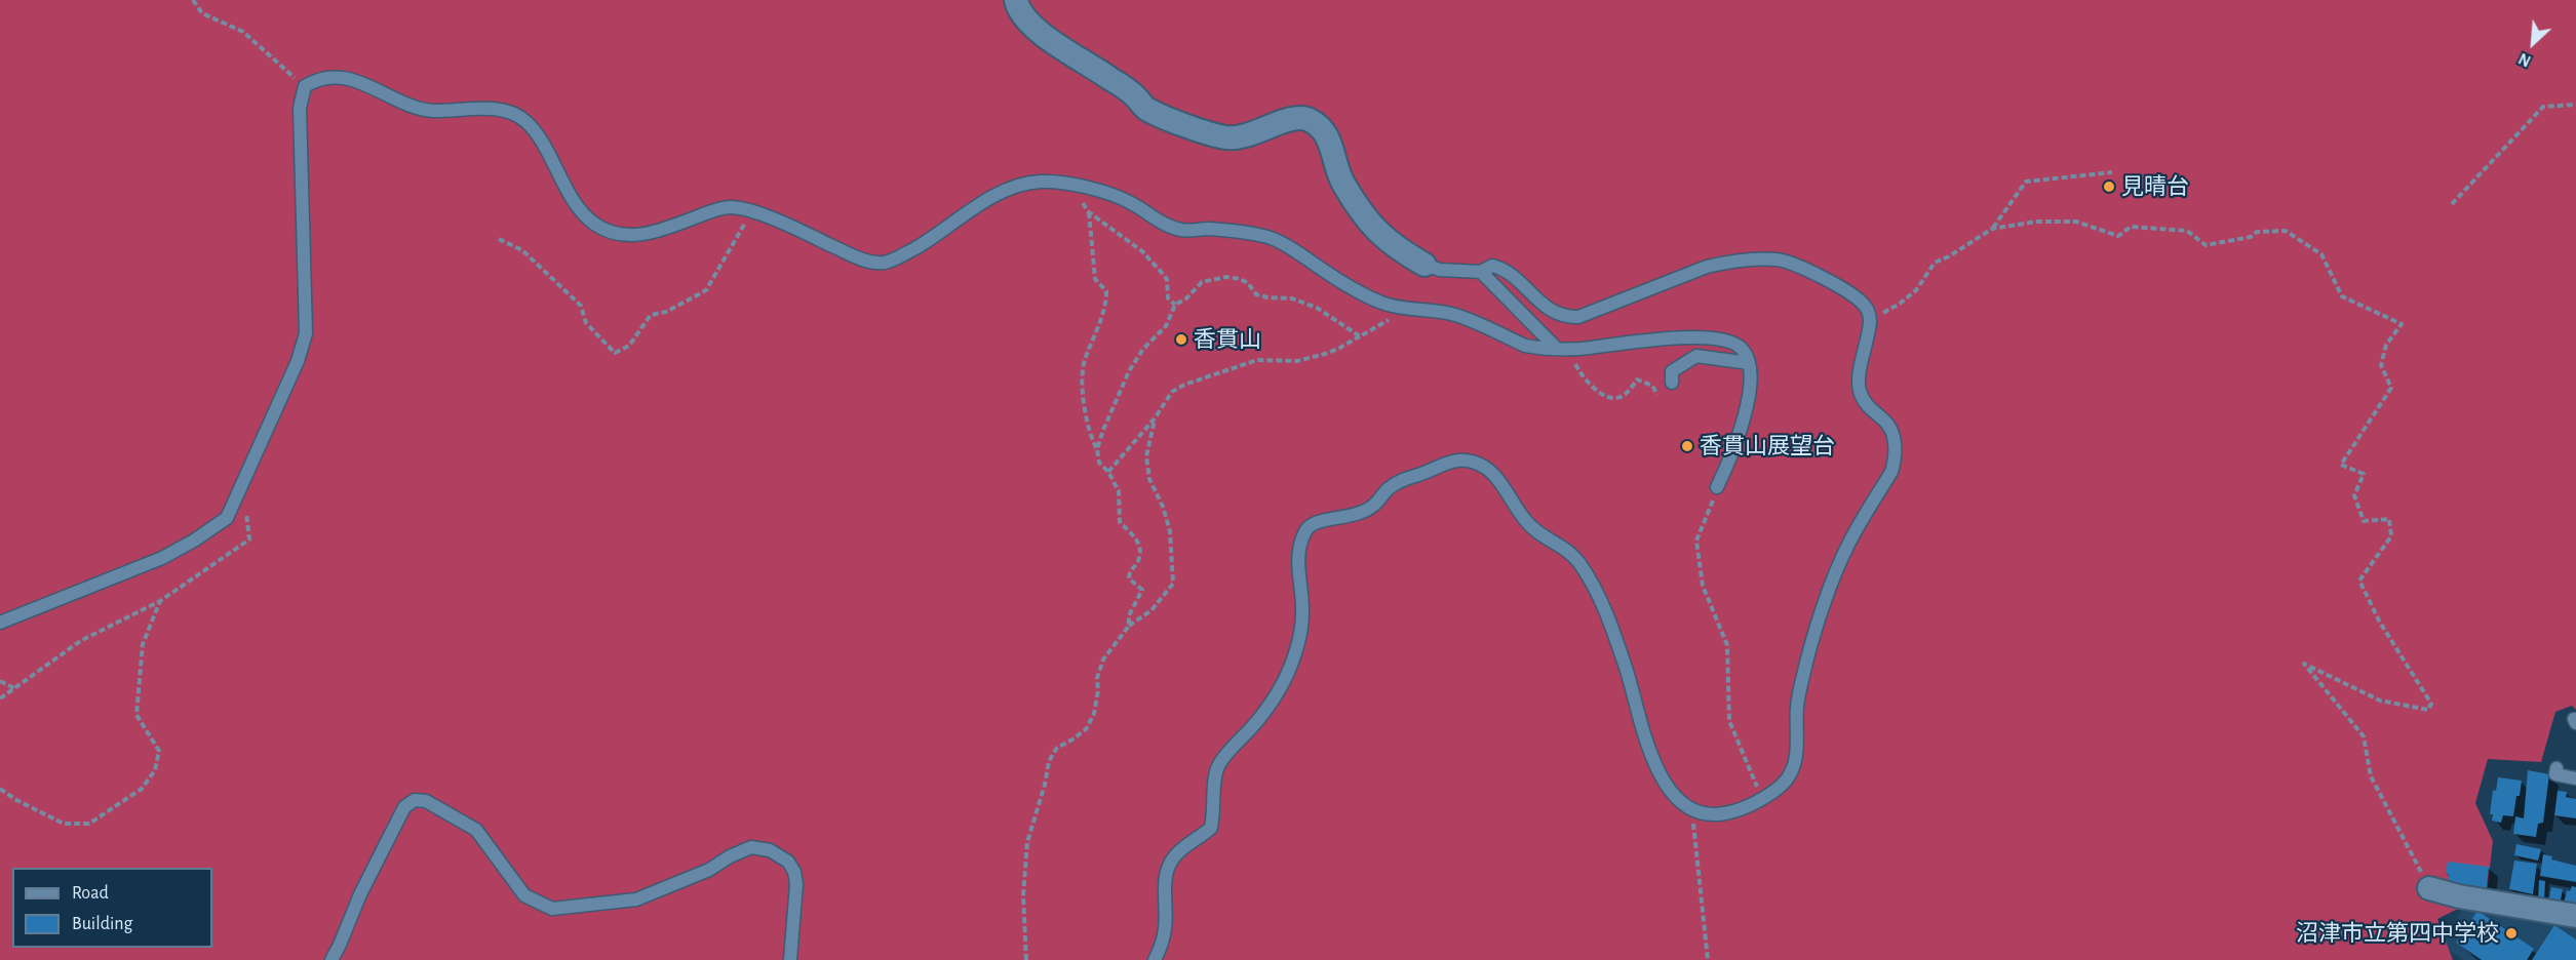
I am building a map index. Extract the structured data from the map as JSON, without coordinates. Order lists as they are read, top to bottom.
{
  "places": [
    "見晴台",
    "香貫山",
    "香貫山展望台",
    "沼津市立第四中学校"
  ],
  "legend": ["Road", "Building"],
  "north": "bottom left"
}
